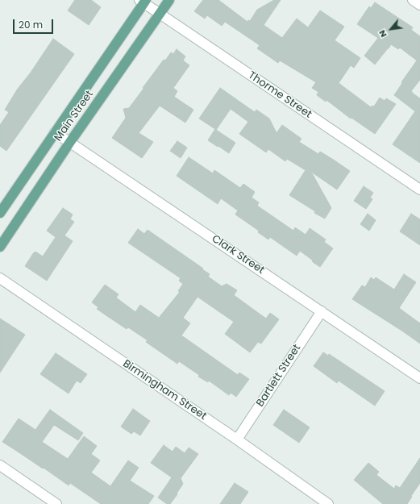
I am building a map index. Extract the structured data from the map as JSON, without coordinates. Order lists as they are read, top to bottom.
{
  "streets": {
    "main road": ["Main Street"],
    "street": [
      "Thorme Street",
      "Clark Street",
      "Bartlett Street",
      "Birmingham Street"
    ]
  },
  "crossings": [
    ["Thorme Street", "Main Street"],
    ["Main Street", "Clark Street"],
    ["Clark Street", "Bartlett Street"],
    ["Bartlett Street", "Birmingham Street"]
  ],
  "scale_bar": "20 m",
  "north": "bottom left"
}
